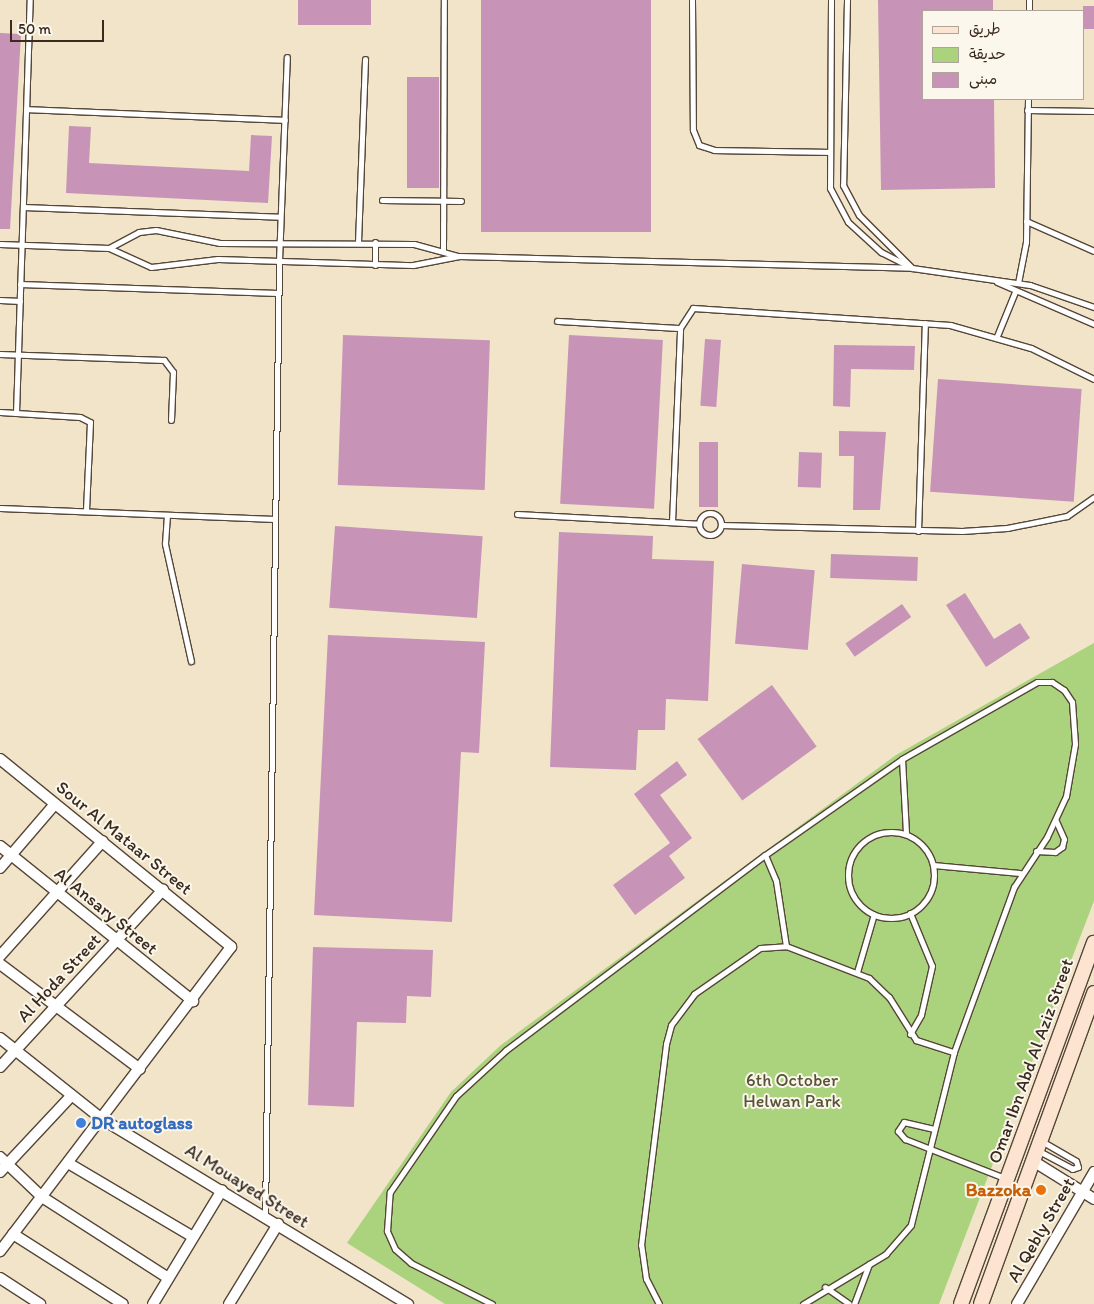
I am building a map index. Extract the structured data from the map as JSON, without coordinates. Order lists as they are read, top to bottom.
{
  "streets": {
    "main road": ["Omar Ibn Abd Al Aziz Street"],
    "street": [
      "Sour Al Mataar Street",
      "Al Ansary Street",
      "Al Hoda Street",
      "Al Mouayed Street",
      "Al Qebly Street"
    ]
  },
  "crossings": [
    ["Sour Al Mataar Street", "Al Ansary Street"],
    ["Sour Al Mataar Street", "Al Hoda Street"],
    ["Al Ansary Street", "Al Hoda Street"],
    ["Al Hoda Street", "Al Mouayed Street"]
  ],
  "parks": ["6th October Helwan Park"],
  "places": ["DR autoglass", "Bazzoka"],
  "legend": ["طريق", "حديقة", "مبنى"],
  "scale_bar": "50 m"
}
